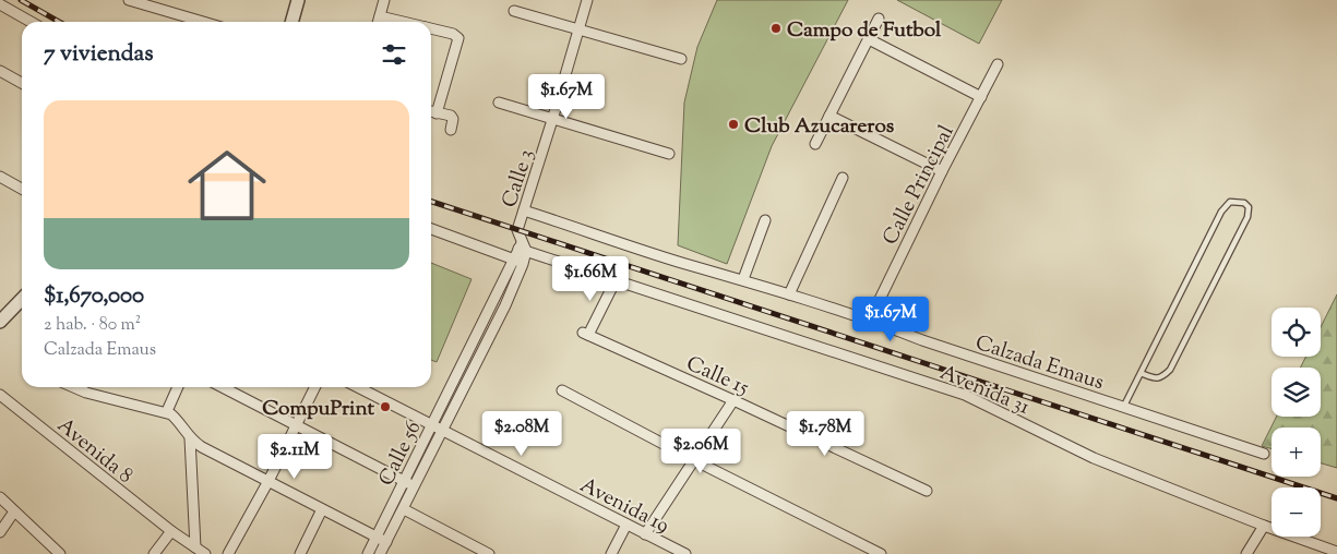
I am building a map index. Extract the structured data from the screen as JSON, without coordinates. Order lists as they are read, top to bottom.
{
  "streets": {
    "street": [
      "Calle 3",
      "Calle Principal",
      "Calzada Emaus",
      "Calle 15",
      "Avenida 31",
      "Avenida 8",
      "Calle 56",
      "Avenida 19"
    ]
  },
  "crossings": [
    ["Calle 3", "Calzada Emaus"],
    ["Calle 3", "Avenida 31"],
    ["Calle 3", "Calle 56"],
    ["Calle Principal", "Calzada Emaus"],
    ["Calle 15", "Avenida 31"],
    ["Avenida 31", "Calle 56"],
    ["Calle 56", "Avenida 19"]
  ],
  "places": ["Campo de Futbol", "Club Azucareros", "CompuPrint"],
  "page": {
    "heading": "7 viviendas",
    "price": [
      "$1.67M",
      "$1.66M",
      "$1.67M",
      "$2.08M",
      "$1.78M",
      "$2.06M",
      "$2.11M"
    ],
    "list": [
      {
        "name": "$1,670,000",
        "note": "2 hab. · 80 m² · Calzada Emaus"
      }
    ],
    "map_buttons": ["+", "−"]
  }
}
